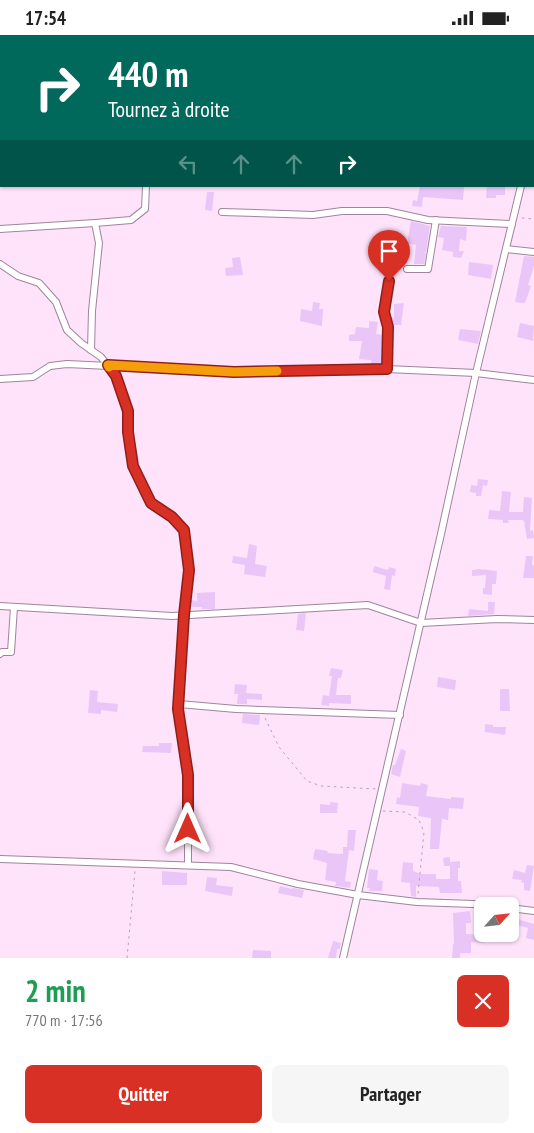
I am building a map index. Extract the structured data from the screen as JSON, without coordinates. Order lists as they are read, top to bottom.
{
  "north": "top right",
  "page": {
    "status": "17:54",
    "turn": ["440 m", "Tournez à droite"],
    "heading": ["2 min", "770 m · 17:56"],
    "buttons": ["Quitter", "Partager"]
  }
}
